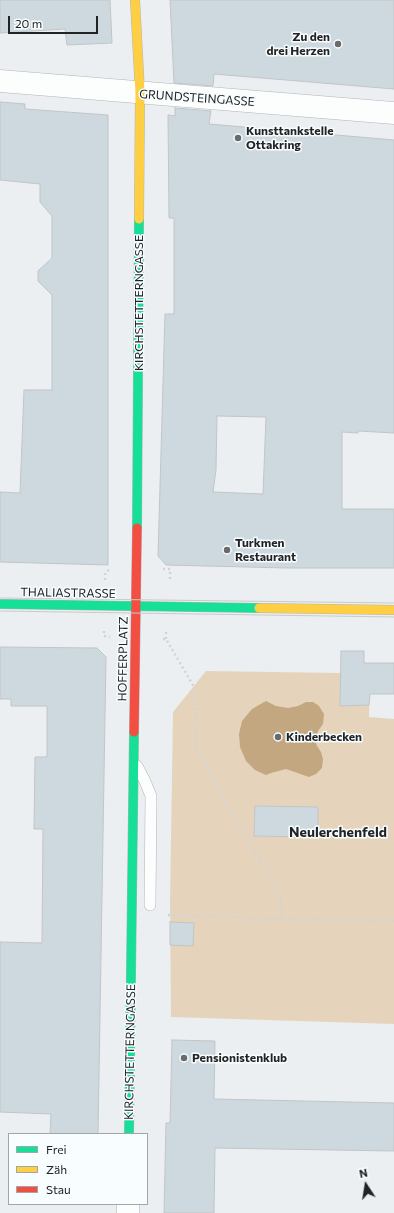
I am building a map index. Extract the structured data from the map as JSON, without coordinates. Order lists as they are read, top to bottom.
{
  "streets": {
    "street": [
      "GRUNDSTEINGASSE",
      "KIRCHSTETTERNGASSE",
      "THALIASTRASSE",
      "HOFFERPLATZ"
    ]
  },
  "crossings": [
    ["GRUNDSTEINGASSE", "KIRCHSTETTERNGASSE"],
    ["KIRCHSTETTERNGASSE", "THALIASTRASSE"],
    ["KIRCHSTETTERNGASSE", "HOFFERPLATZ"],
    ["THALIASTRASSE", "HOFFERPLATZ"]
  ],
  "districts": ["Neulerchenfeld"],
  "places": [
    "Zu den drei Herzen",
    "Kunsttankstelle Ottakring",
    "Turkmen Restaurant",
    "Kinderbecken",
    "Pensionistenklub"
  ],
  "legend": ["Frei", "Zäh", "Stau"],
  "scale_bar": "20 m",
  "north": "top"
}
